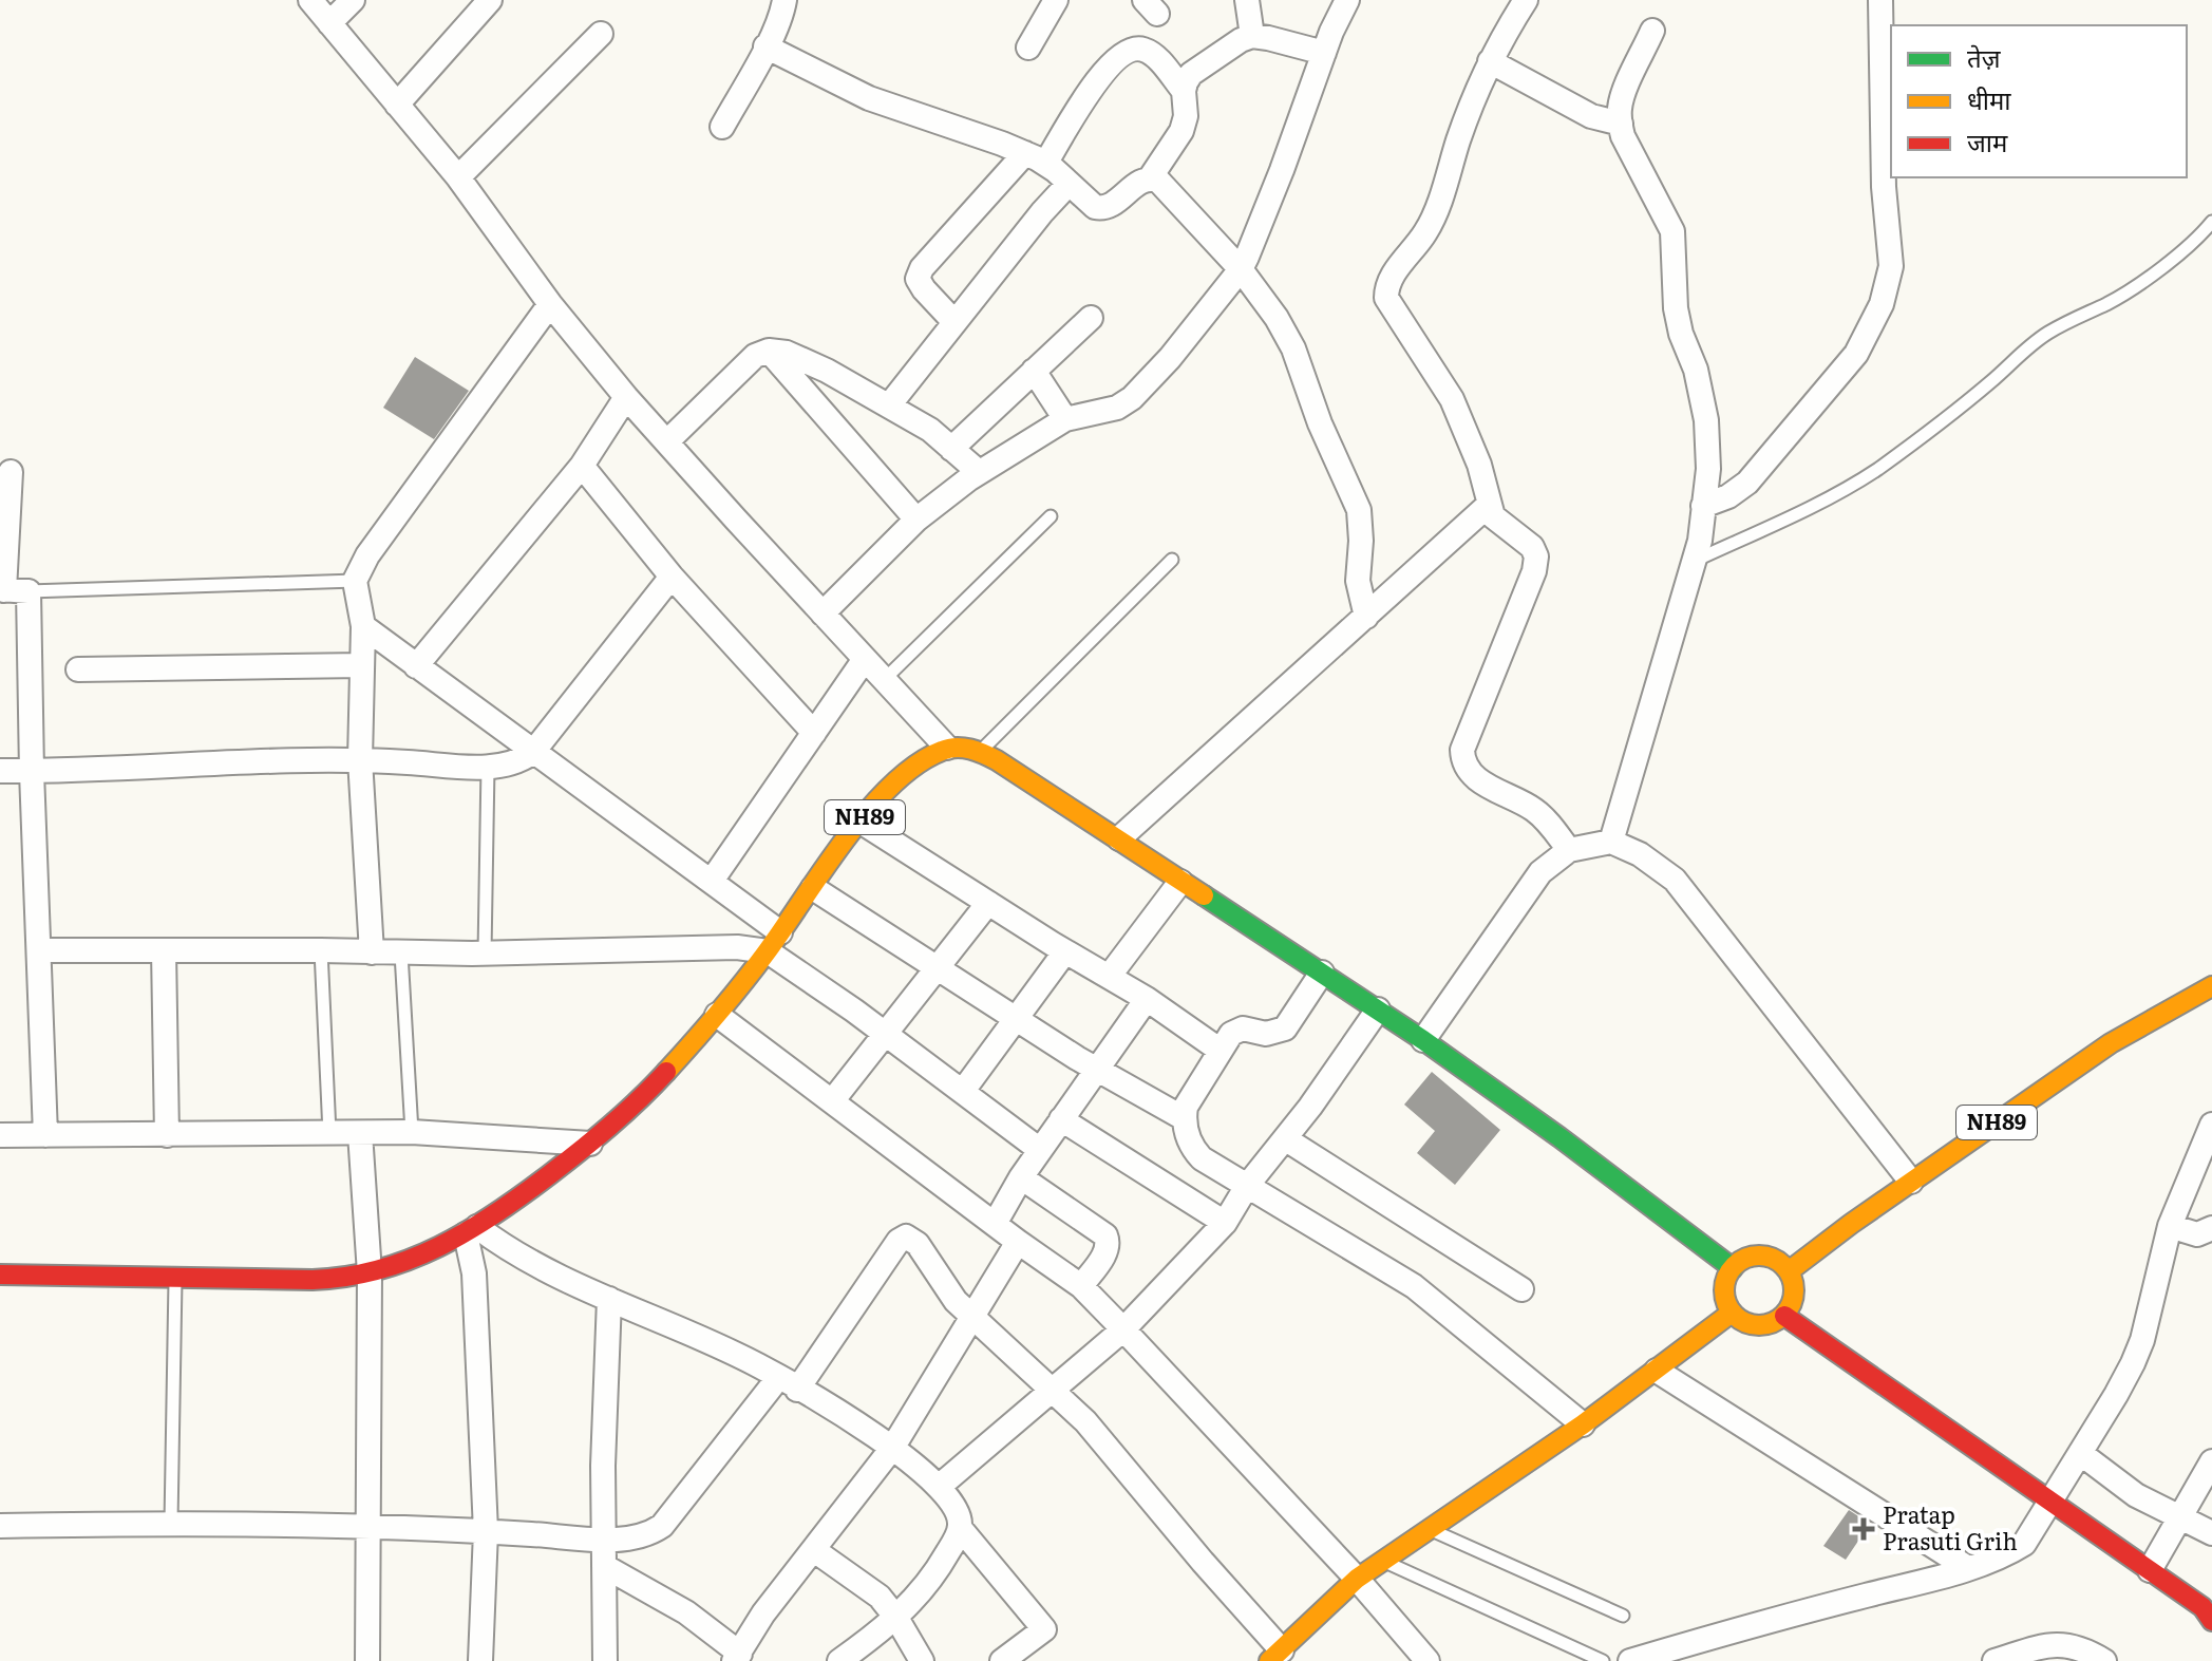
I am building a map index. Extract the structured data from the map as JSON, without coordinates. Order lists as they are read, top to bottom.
{
  "streets": {
    "main road": ["NH89"]
  },
  "places": {
    "health": ["Pratap Prasuti Grih"]
  },
  "legend": ["तेज़", "धीमा", "जाम"]
}
